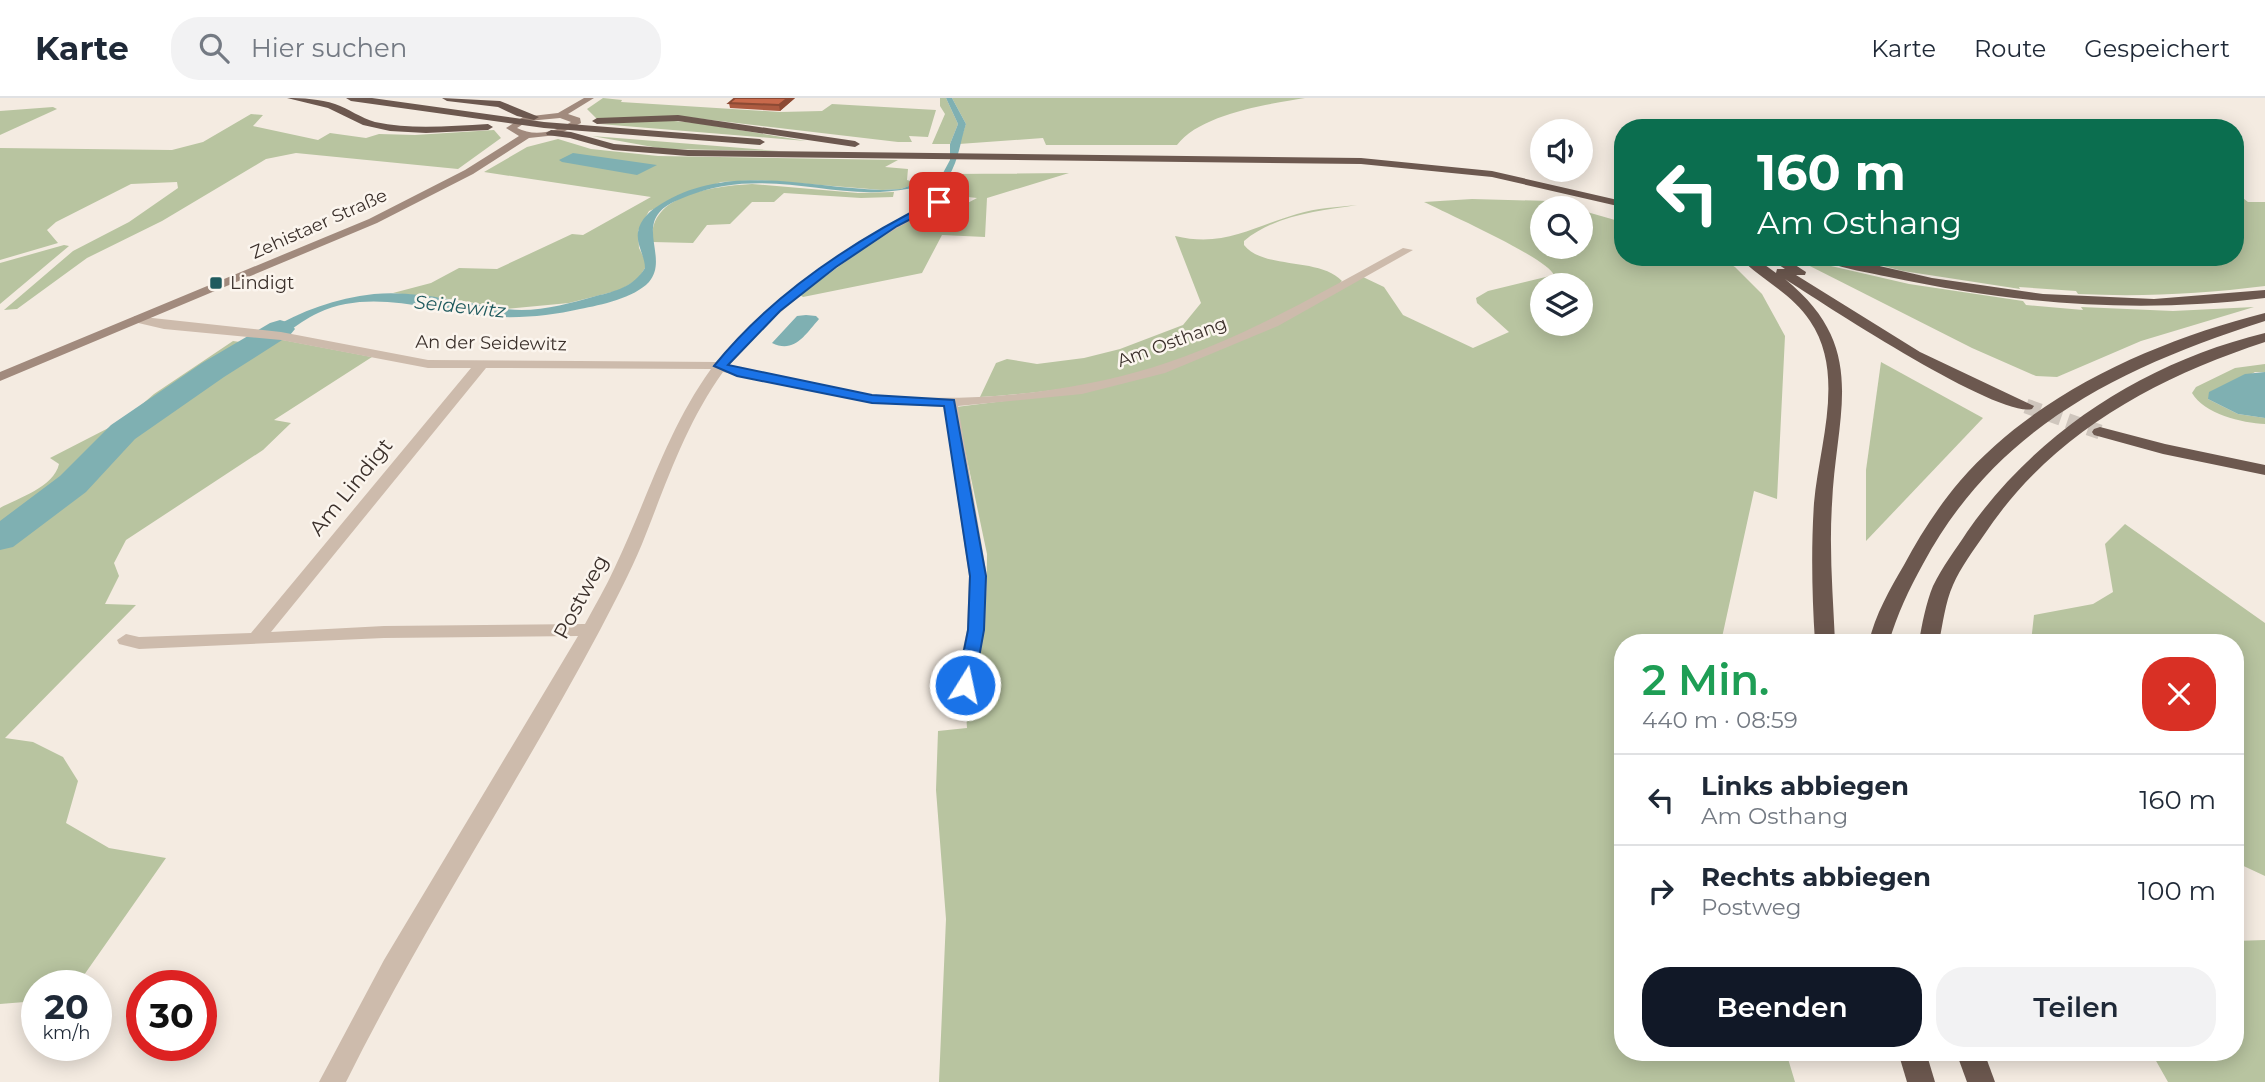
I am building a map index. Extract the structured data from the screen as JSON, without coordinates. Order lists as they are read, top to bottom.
{
  "streets": {
    "main road": ["Zehistaer Straße"],
    "street": [
      "Am Osthang",
      "An der Seidewitz",
      "Am Lindigt",
      "Postweg"
    ]
  },
  "crossings": [
    ["Zehistaer Straße", "An der Seidewitz"],
    ["Am Osthang", "An der Seidewitz"],
    ["Am Osthang", "Postweg"],
    ["An der Seidewitz", "Am Lindigt"],
    ["An der Seidewitz", "Postweg"]
  ],
  "water": ["Seidewitz"],
  "places": {
    "transit": ["Lindigt"]
  },
  "page": {
    "header": "Karte",
    "search": "Hier suchen",
    "nav": ["Karte", "Route", "Gespeichert"],
    "turn": ["160 m", "Am Osthang"],
    "heading": ["2 Min.", "440 m · 08:59"],
    "list": [
      {
        "name": "Links abbiegen",
        "note": "Am Osthang",
        "value": "160 m"
      },
      {
        "name": "Rechts abbiegen",
        "note": "Postweg",
        "value": "100 m"
      }
    ],
    "buttons": ["Beenden", "Teilen"],
    "speed": "20 km/h",
    "limit": "30"
  }
}
